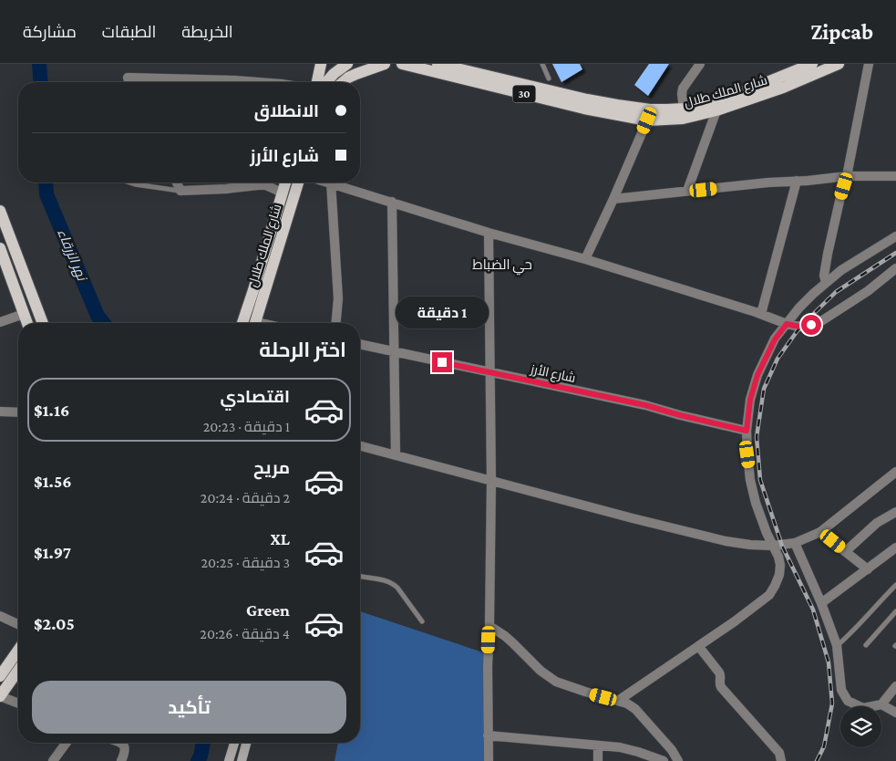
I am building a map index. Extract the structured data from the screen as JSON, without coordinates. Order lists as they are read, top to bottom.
{
  "streets": {
    "main road": ["شارع الملك طلال", "30"],
    "street": ["شارع الأرز"]
  },
  "districts": ["حي الضباط"],
  "water": ["نهر الزرقاء"],
  "page": {
    "header": "Zipcab",
    "nav": ["الخريطة", "الطبقات", "مشاركة"],
    "banner": ["الانطلاق", "شارع الأرز"],
    "bubble": "1 دقيقة",
    "heading": "اختر الرحلة",
    "list": [
      {
        "name": "اقتصادي",
        "note": "1 دقيقة · 20:23",
        "value": "$1.16"
      },
      {
        "name": "مريح",
        "note": "2 دقيقة · 20:24",
        "value": "$1.56"
      },
      {
        "name": "XL",
        "note": "3 دقيقة · 20:25",
        "value": "$1.97"
      },
      {
        "name": "Green",
        "note": "4 دقيقة · 20:26",
        "value": "$2.05"
      }
    ],
    "buttons": "تأكيد"
  }
}
